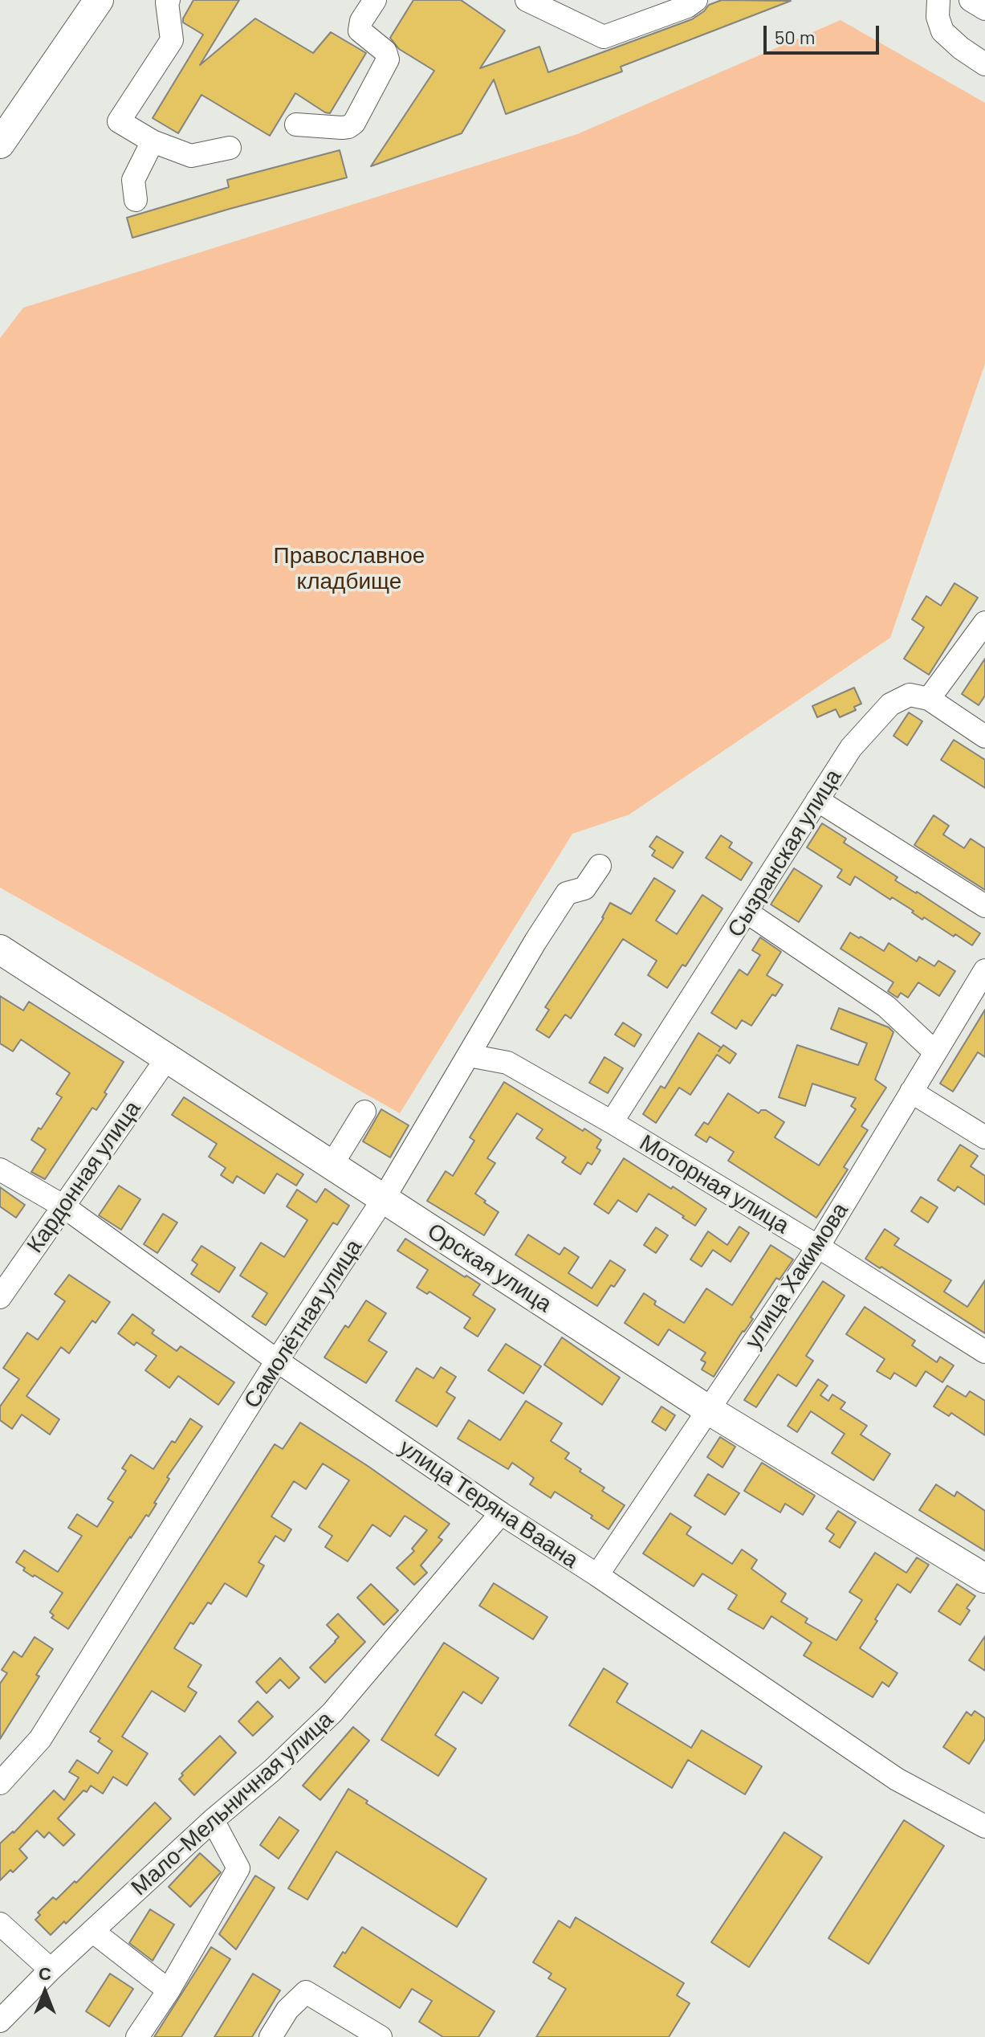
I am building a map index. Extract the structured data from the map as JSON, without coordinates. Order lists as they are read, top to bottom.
{
  "streets": {
    "main road": ["Орская улица"],
    "street": [
      "Сызранская улица",
      "Кардонная улица",
      "Моторная улица",
      "улица Хакимова",
      "Самолётная улица",
      "улица Теряна Ваана",
      "Мало-Мельничная улица"
    ]
  },
  "crossings": [
    ["Сызранская улица", "Моторная улица"],
    ["Кардонная улица", "Орская улица"],
    ["Кардонная улица", "улица Теряна Ваана"],
    ["Моторная улица", "улица Хакимова"],
    ["Моторная улица", "Самолётная улица"],
    ["Орская улица", "улица Хакимова"],
    ["Орская улица", "Самолётная улица"],
    ["улица Хакимова", "улица Теряна Ваана"],
    ["Самолётная улица", "улица Теряна Ваана"],
    ["улица Теряна Ваана", "Мало-Мельничная улица"]
  ],
  "parks": ["Православное кладбище"],
  "scale_bar": "50 m",
  "north": "top"
}
